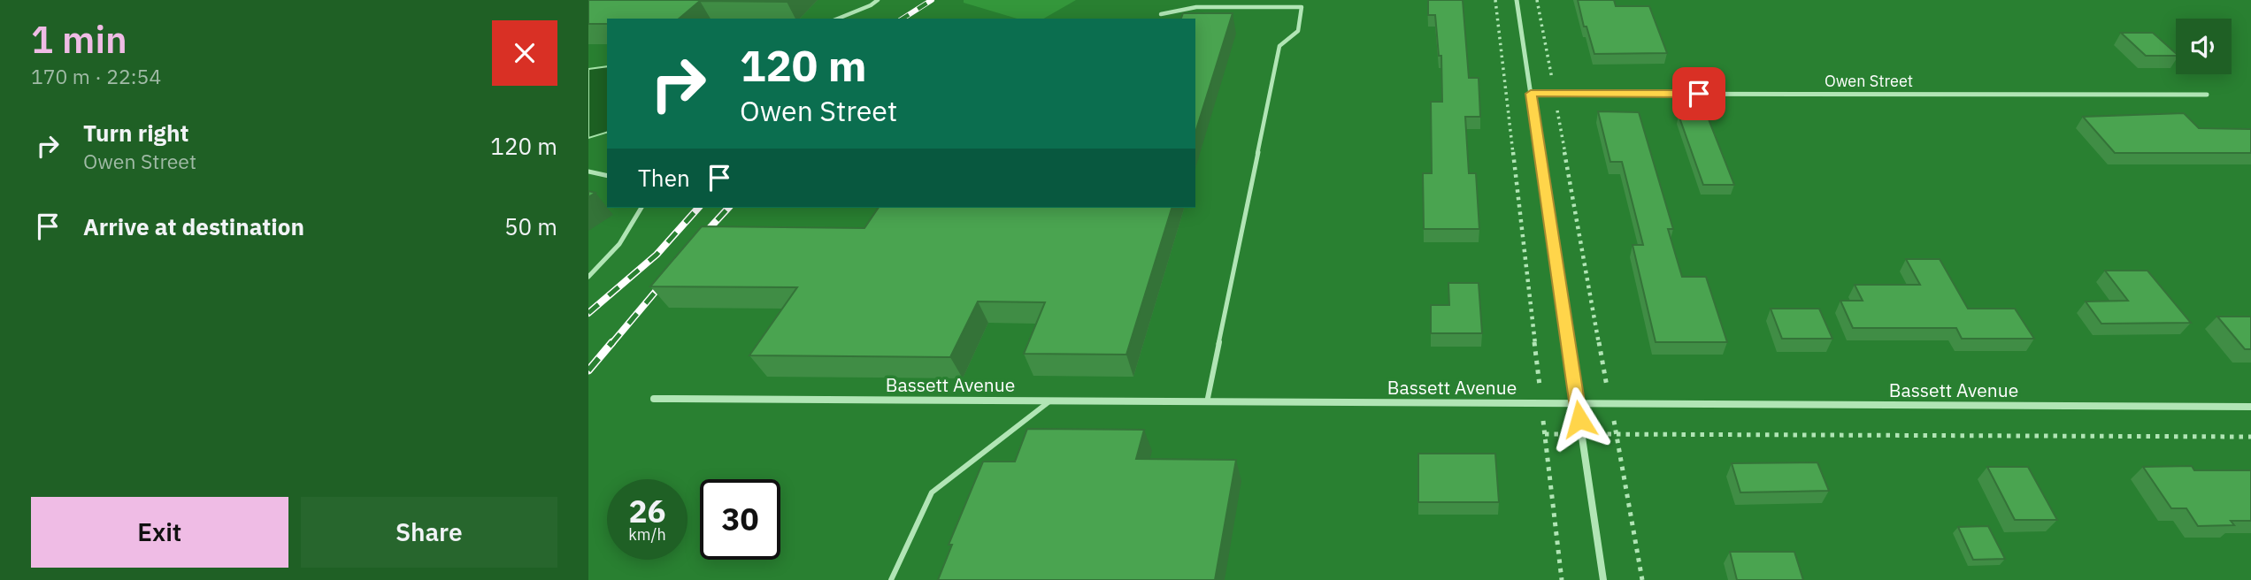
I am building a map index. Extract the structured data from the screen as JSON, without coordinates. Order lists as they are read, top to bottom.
{
  "streets": {
    "street": ["Owen Street", "Bassett Avenue"]
  },
  "page": {
    "heading": ["1 min", "170 m · 22:54"],
    "turn": ["120 m", "Owen Street"],
    "list": [
      {
        "name": "Turn right",
        "note": "Owen Street",
        "value": "120 m"
      },
      {
        "name": "Arrive at destination",
        "value": "50 m"
      }
    ],
    "then": "Then",
    "speed": "26 km/h",
    "limit": "30",
    "buttons": ["Exit", "Share"]
  }
}
